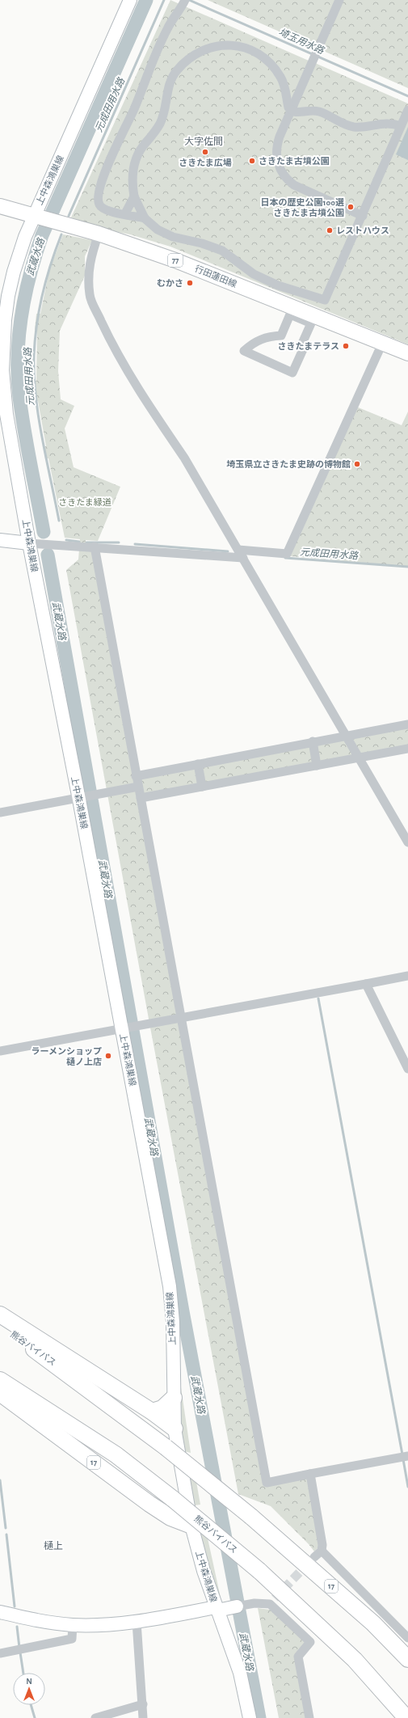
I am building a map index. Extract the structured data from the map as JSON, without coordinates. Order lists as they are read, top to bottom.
{
  "streets": {
    "highway": ["熊谷バイパス", "17"],
    "main road": ["上中森鴻巣線", "77", "行田蓮田線"]
  },
  "crossings": [
    ["上中森鴻巣線", "行田蓮田線"],
    ["上中森鴻巣線", "17"]
  ],
  "districts": ["大字佐間", "樋上"],
  "water": ["埼玉用水路", "元成田用水路", "武蔵水路"],
  "parks": ["さきたま緑道"],
  "places": [
    "さきたま広場",
    "さきたま古墳公園",
    "日本の歴史公園100選 さきたま古墳公園",
    "レストハウス",
    "むかさ",
    "さきたまテラス",
    "埼玉県立さきたま史跡の博物館",
    "ラーメンショップ 樋ノ上店"
  ],
  "north": "top"
}
